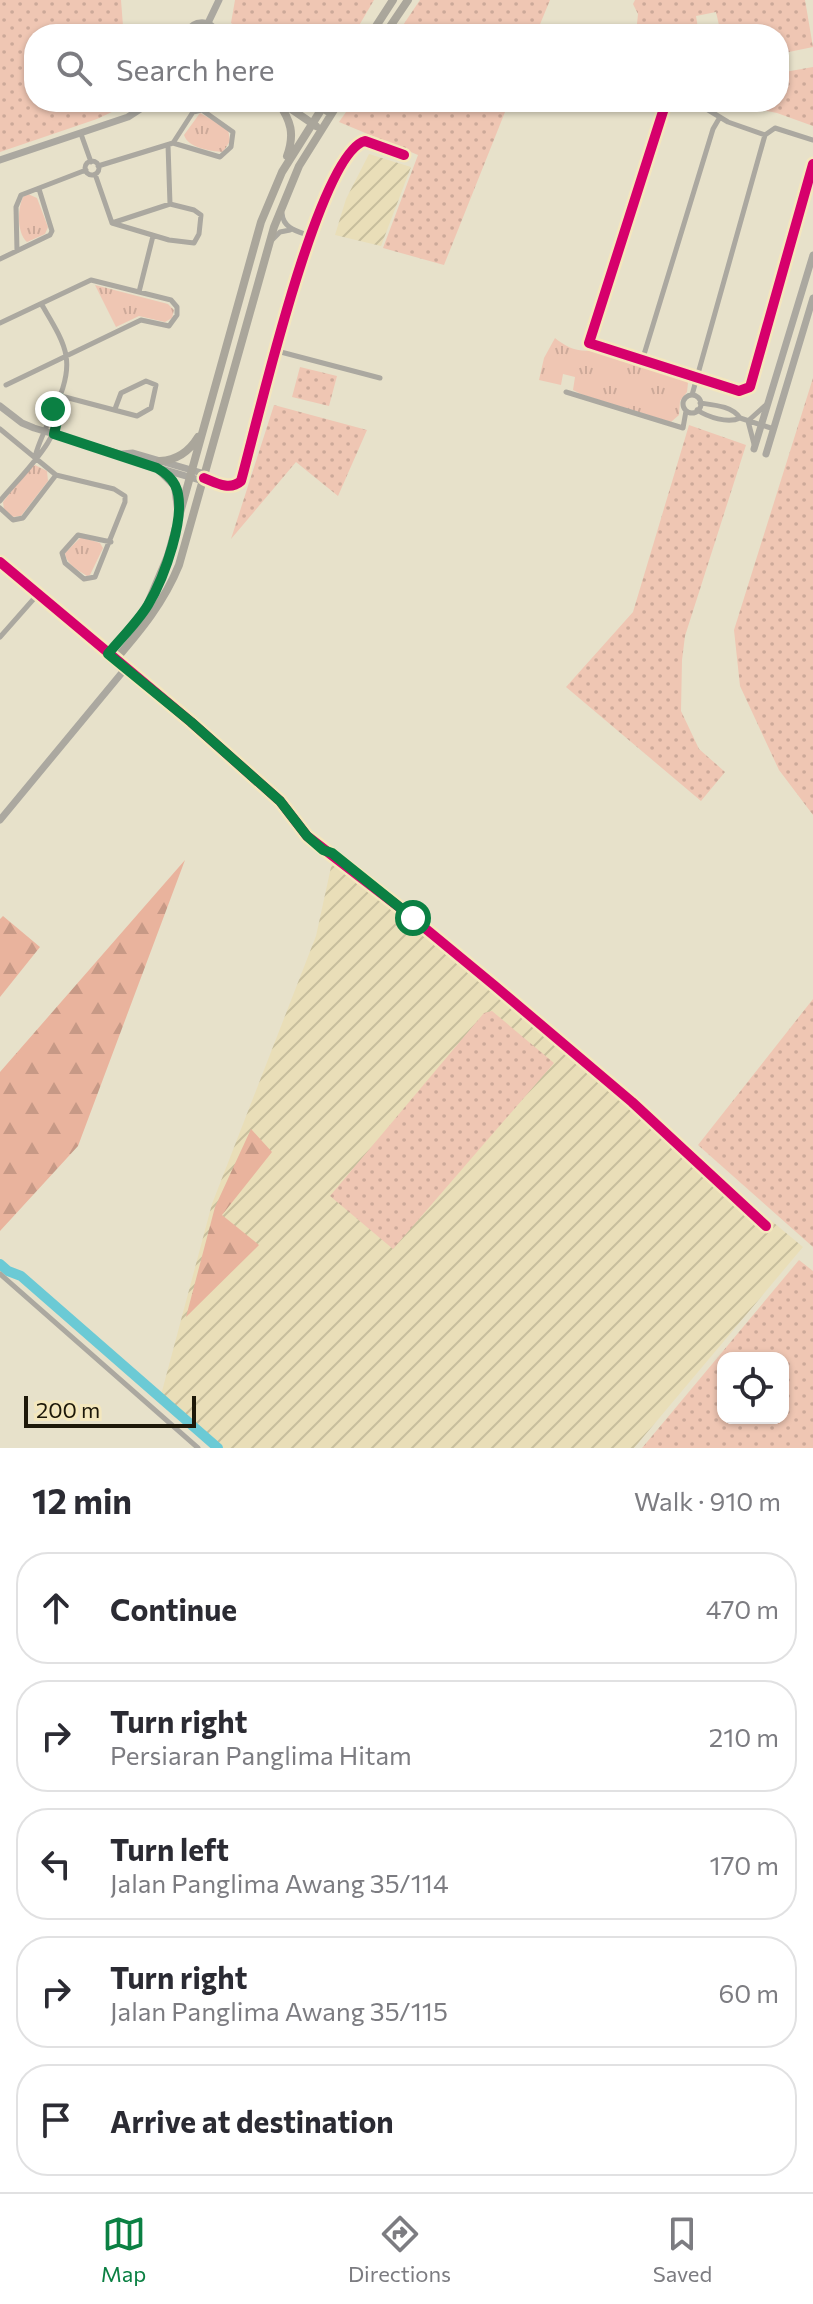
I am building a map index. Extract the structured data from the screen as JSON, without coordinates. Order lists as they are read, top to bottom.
{
  "scale_bar": "200 m",
  "page": {
    "search": "Search here",
    "scale": "200 m",
    "heading": ["12 min", "Walk · 910 m"],
    "list": [
      ["Continue", "470 m"],
      ["Turn right", "Persiaran Panglima Hitam", "210 m"],
      ["Turn left", "Jalan Panglima Awang 35/114", "170 m"],
      ["Turn right", "Jalan Panglima Awang 35/115", "60 m"],
      "Arrive at destination"
    ],
    "nav": ["Map", "Directions", "Saved"]
  }
}
